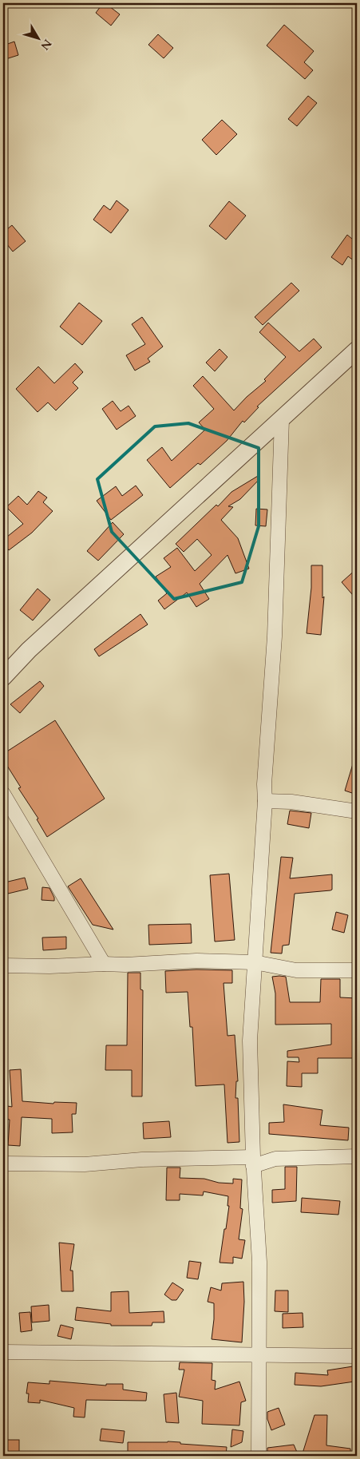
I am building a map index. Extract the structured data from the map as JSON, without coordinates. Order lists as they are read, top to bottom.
{
  "north": "bottom right"
}
